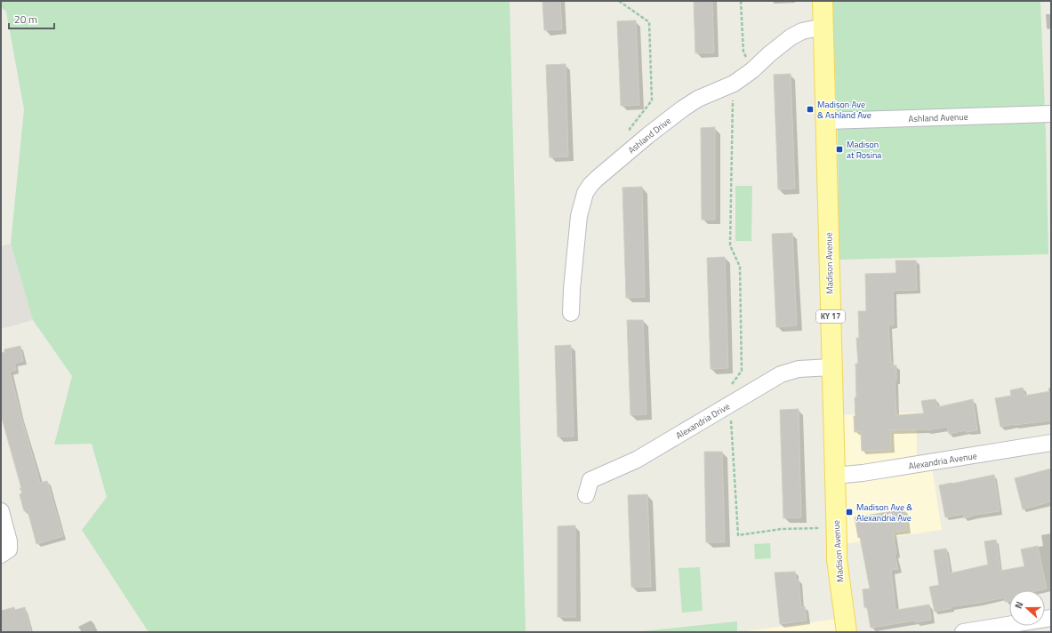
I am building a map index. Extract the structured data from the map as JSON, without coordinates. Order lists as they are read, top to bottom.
{
  "streets": {
    "main road": ["Madison Avenue", "KY 17"],
    "street": [
      "Ashland Avenue",
      "Ashland Drive",
      "Alexandria Drive",
      "Alexandria Avenue"
    ]
  },
  "crossings": [
    ["Ashland Avenue", "Madison Avenue"],
    ["Ashland Drive", "Madison Avenue"],
    ["Madison Avenue", "Alexandria Drive"],
    ["Madison Avenue", "Alexandria Avenue"]
  ],
  "places": {
    "transit": ["Madison Ave & Ashland Ave", "Madison at Rosina", "Madison Ave & Alexandria Ave"]
  },
  "scale_bar": "20 m",
  "north": "left"
}
